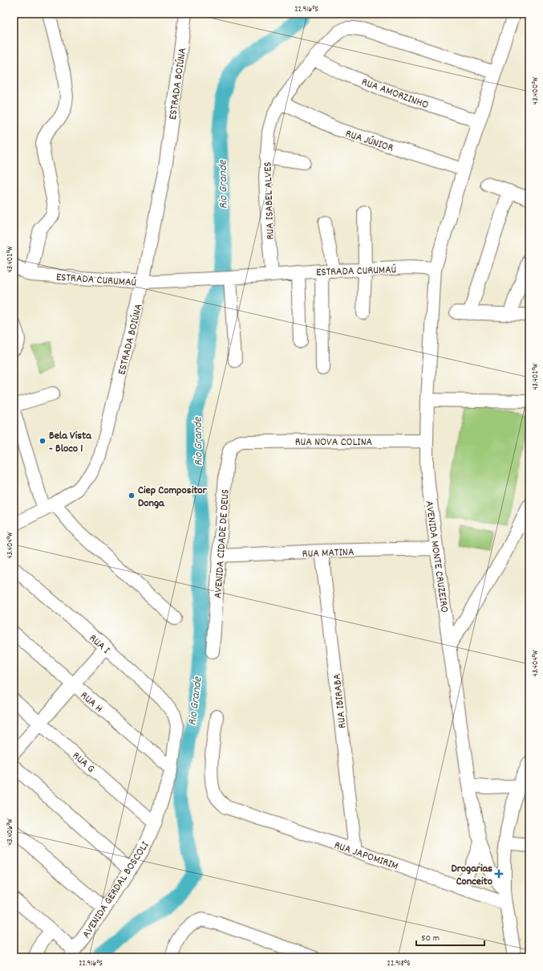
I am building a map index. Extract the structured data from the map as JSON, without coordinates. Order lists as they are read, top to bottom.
{
  "streets": {
    "street": [
      "ESTRADA BOIÚNA",
      "RUA AMORZINHO",
      "RUA JÚNIOR",
      "RUA ISABEL ALVES",
      "ESTRADA CURUMAÚ",
      "RUA NOVA COLINA",
      "AVENIDA CIDADE DE DEUS",
      "RUA MATINA",
      "AVENIDA MONTE CRUZEIRO",
      "RUA I",
      "RUA H",
      "RUA IBIRABA",
      "RUA G",
      "RUA JAPOMIRIM",
      "AVENIDA GERDAL BOSCOLI"
    ]
  },
  "crossings": [
    ["ESTRADA BOIÚNA", "ESTRADA CURUMAÚ"],
    ["RUA AMORZINHO", "RUA ISABEL ALVES"],
    ["RUA JÚNIOR", "RUA ISABEL ALVES"],
    ["RUA ISABEL ALVES", "ESTRADA CURUMAÚ"],
    ["ESTRADA CURUMAÚ", "AVENIDA MONTE CRUZEIRO"],
    ["RUA NOVA COLINA", "AVENIDA CIDADE DE DEUS"],
    ["RUA NOVA COLINA", "AVENIDA MONTE CRUZEIRO"],
    ["AVENIDA CIDADE DE DEUS", "RUA MATINA"],
    ["RUA MATINA", "AVENIDA MONTE CRUZEIRO"],
    ["RUA MATINA", "RUA IBIRABA"],
    ["AVENIDA MONTE CRUZEIRO", "RUA JAPOMIRIM"],
    ["RUA I", "AVENIDA GERDAL BOSCOLI"],
    ["RUA H", "AVENIDA GERDAL BOSCOLI"],
    ["RUA IBIRABA", "RUA JAPOMIRIM"],
    ["RUA G", "AVENIDA GERDAL BOSCOLI"]
  ],
  "water": ["Rio Grande"],
  "places": {
    "other": ["Bela Vista - Bloco 1", "Ciep Compositor Donga"],
    "health": ["Drogarias Conceito"]
  },
  "scale_bar": "50 m",
  "coordinates": [
    "22.916°S",
    "43.400°W",
    "43.402°W",
    "43.404°W",
    "43.406°W",
    "22.918°S"
  ]
}
